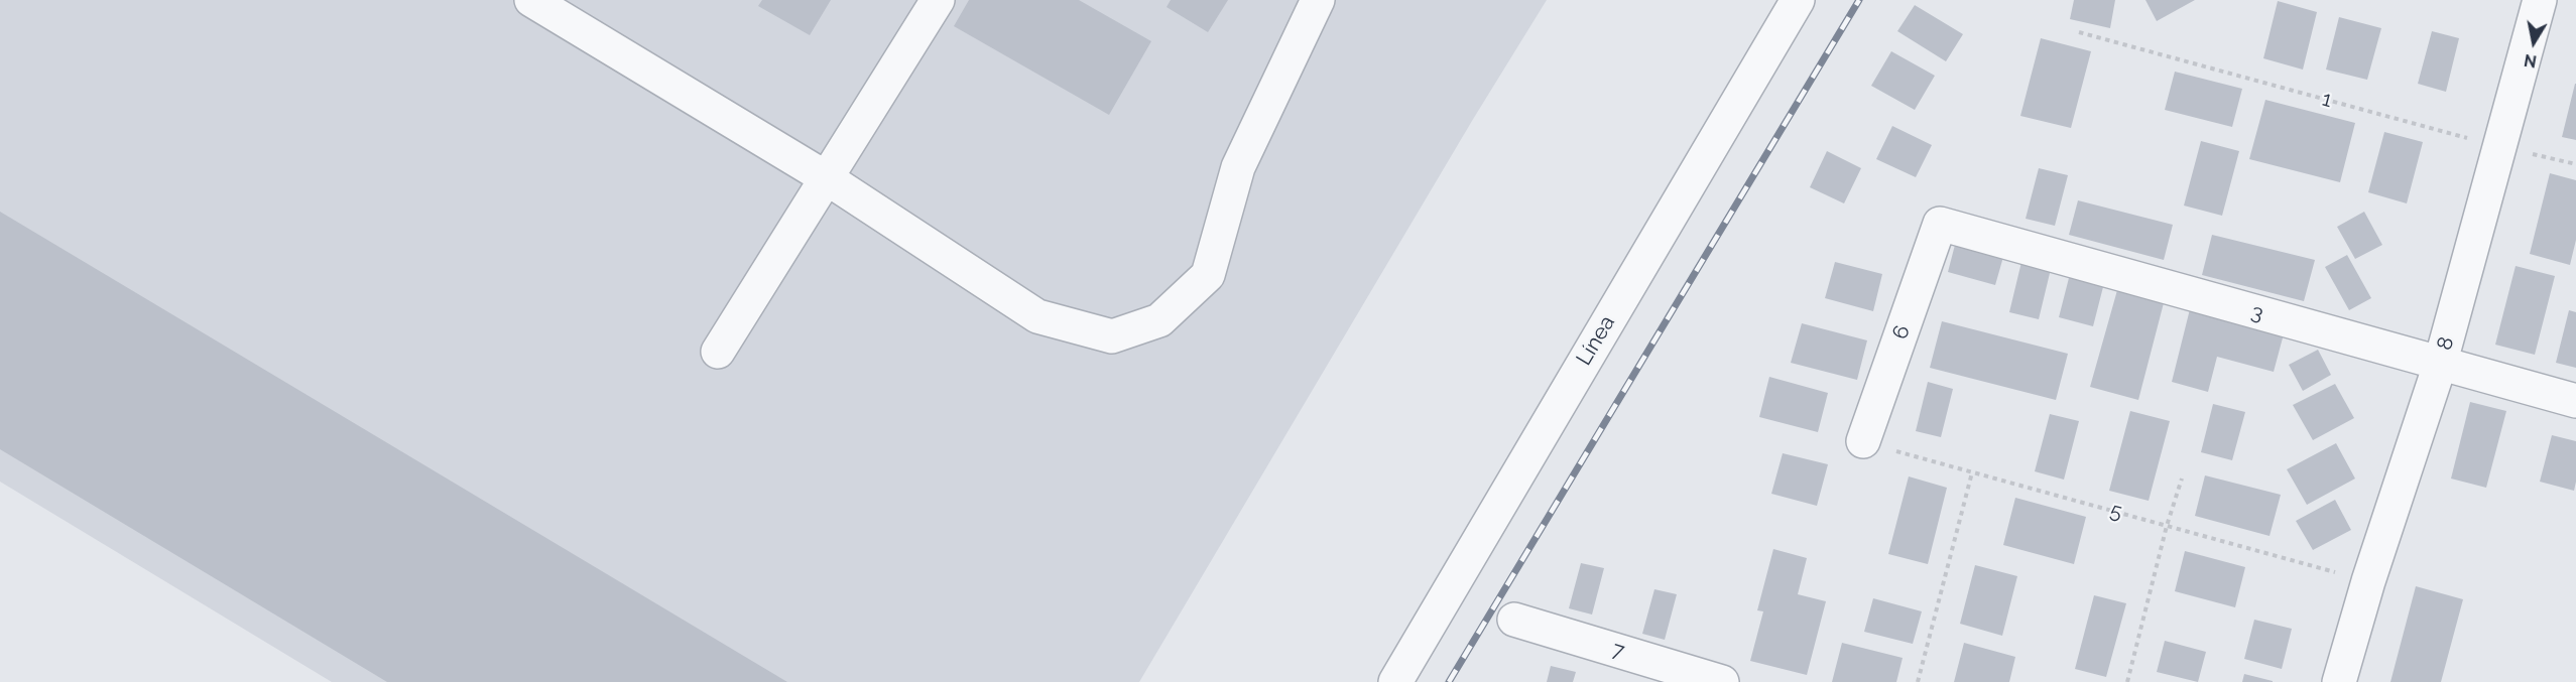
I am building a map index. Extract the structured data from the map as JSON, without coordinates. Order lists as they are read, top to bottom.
{
  "streets": {
    "street": [
      "3",
      "6",
      "Línea",
      "8",
      "7"
    ],
    "path": ["1", "5"]
  },
  "crossings": [
    ["1", "8"],
    ["3", "6"],
    ["3", "8"],
    ["6", "5"],
    ["8", "5"]
  ],
  "north": "bottom"
}
